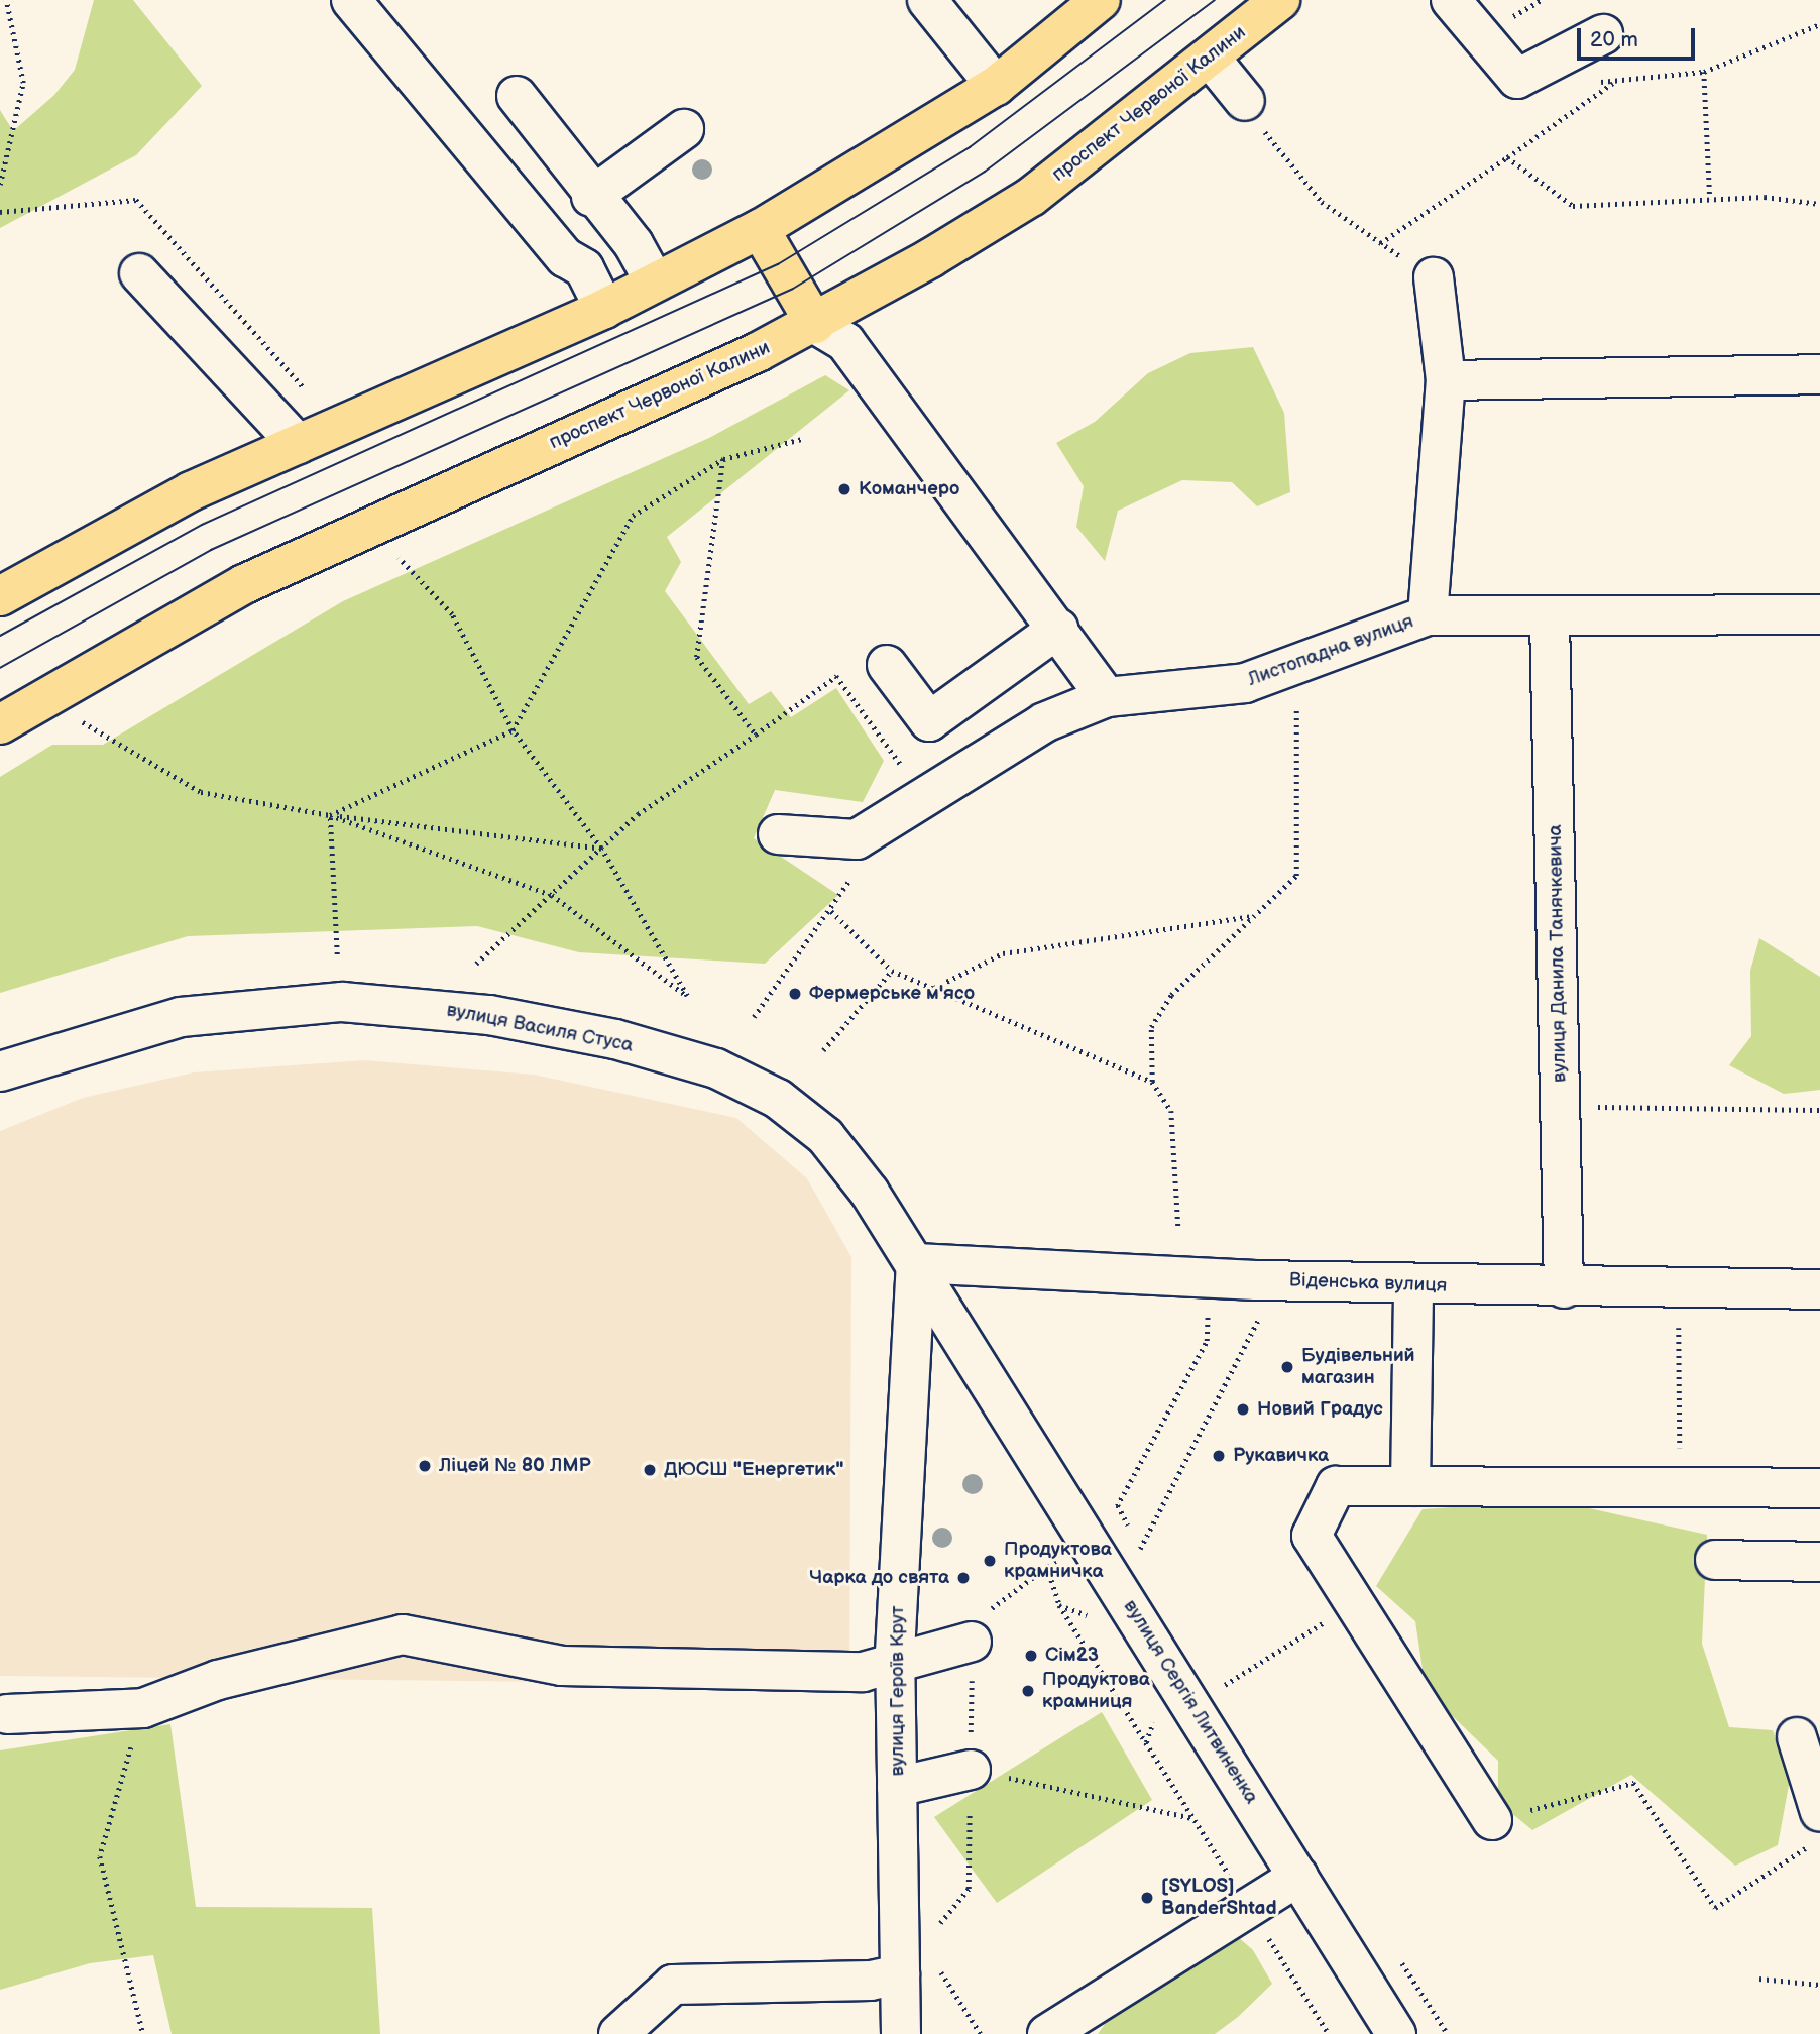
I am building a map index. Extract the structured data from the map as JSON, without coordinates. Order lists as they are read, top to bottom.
{
  "streets": {
    "main road": ["проспект Червоної Калини"],
    "street": [
      "Листопадна вулиця",
      "вулиця Данила Танячкевича",
      "вулиця Василя Стуса",
      "Віденська вулиця",
      "вулиця Героїв Крут",
      "вулиця Сергія Литвиненка"
    ]
  },
  "crossings": [
    ["Листопадна вулиця", "вулиця Данила Танячкевича"],
    ["вулиця Данила Танячкевича", "Віденська вулиця"],
    ["вулиця Василя Стуса", "Віденська вулиця"],
    ["вулиця Василя Стуса", "вулиця Героїв Крут"],
    ["вулиця Василя Стуса", "вулиця Сергія Литвиненка"],
    ["Віденська вулиця", "вулиця Героїв Крут"],
    ["Віденська вулиця", "вулиця Сергія Литвиненка"],
    ["вулиця Героїв Крут", "вулиця Сергія Литвиненка"]
  ],
  "places": [
    "Команчеро",
    "Фермерське м'ясо",
    "Будівельний магазин",
    "Новий Градус",
    "Рукавичка",
    "Ліцей № 80 ЛМР",
    "ДЮСШ \"Енергетик\"",
    "Продуктова крамничка",
    "Чарка до свята",
    "Сім23",
    "Продуктова крамниця",
    "[SYLOS] BanderShtad"
  ],
  "scale_bar": "20 m"
}
